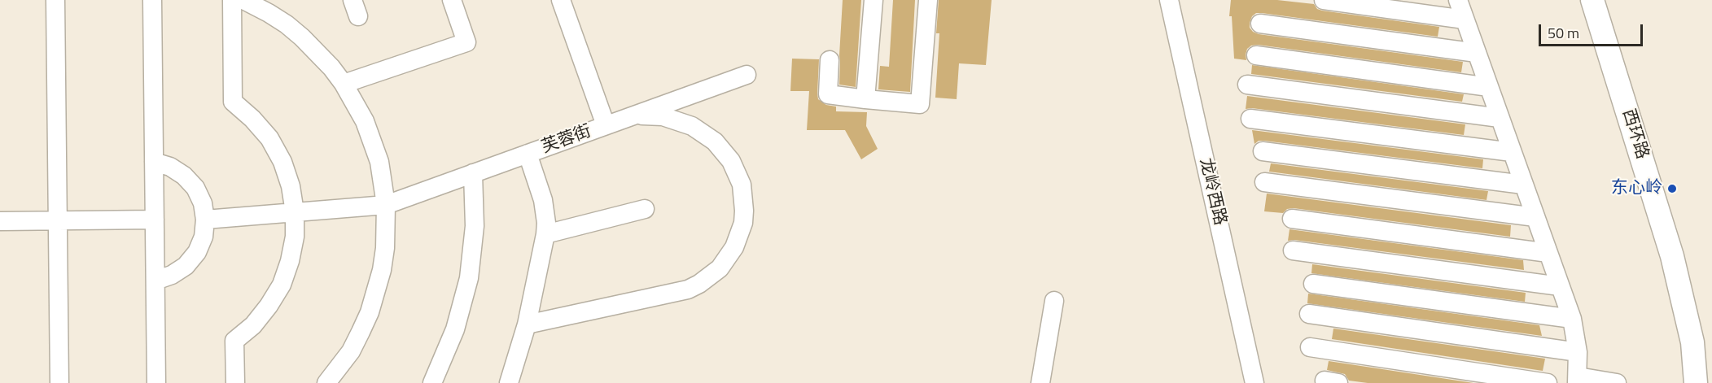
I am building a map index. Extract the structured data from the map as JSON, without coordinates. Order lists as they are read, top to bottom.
{
  "streets": {
    "main road": ["西环路"],
    "street": ["芙蓉街", "龙岭西路"]
  },
  "places": ["东心岭"],
  "scale_bar": "50 m"
}
